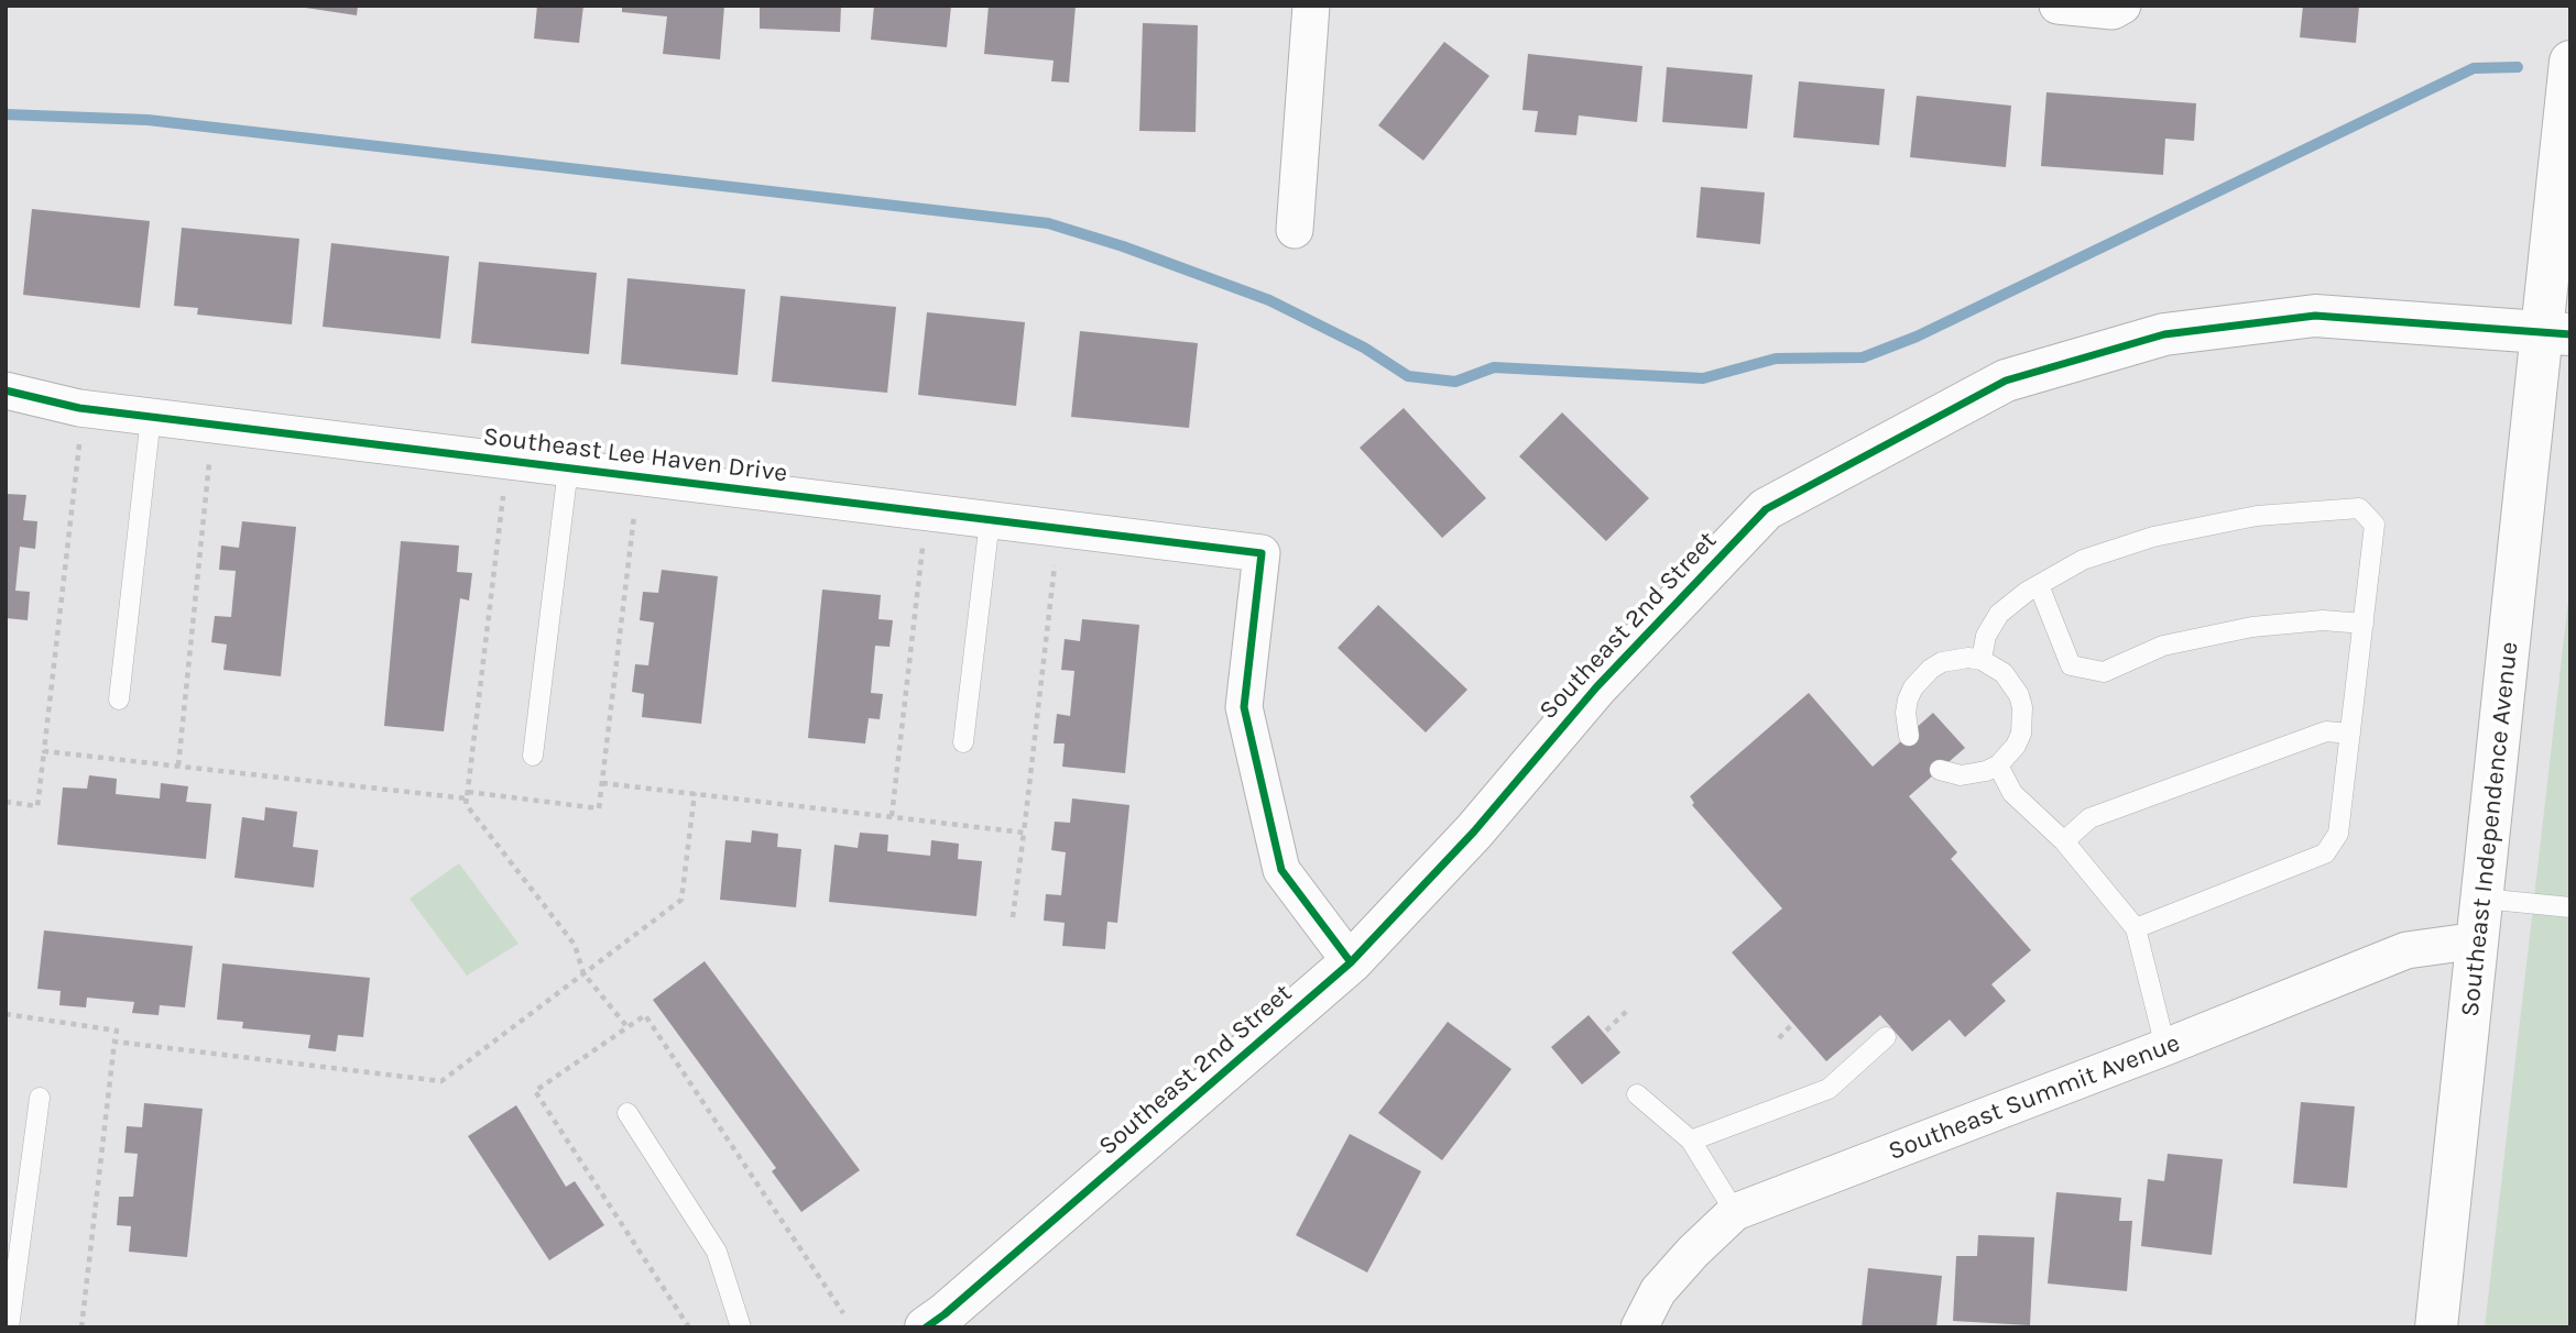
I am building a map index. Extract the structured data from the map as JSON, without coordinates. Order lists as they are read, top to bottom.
{
  "streets": {
    "street": [
      "Southeast Lee Haven Drive",
      "Southeast 2nd Street",
      "Southeast Independence Avenue",
      "Southeast Summit Avenue"
    ]
  },
  "crossings": [
    ["Southeast Lee Haven Drive", "Southeast 2nd Street"],
    ["Southeast 2nd Street", "Southeast Independence Avenue"],
    ["Southeast Independence Avenue", "Southeast Summit Avenue"]
  ]
}
